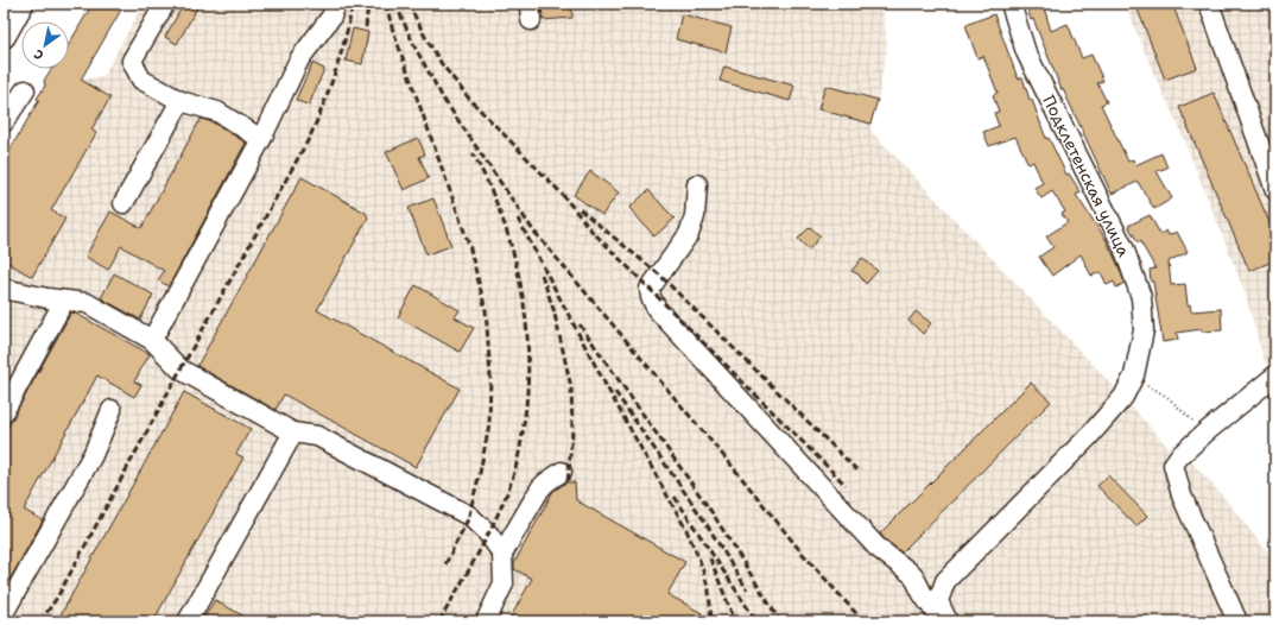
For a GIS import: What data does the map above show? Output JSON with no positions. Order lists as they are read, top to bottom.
{
  "streets": {
    "street": ["Подклетенская улица"]
  },
  "north": "bottom left"
}
